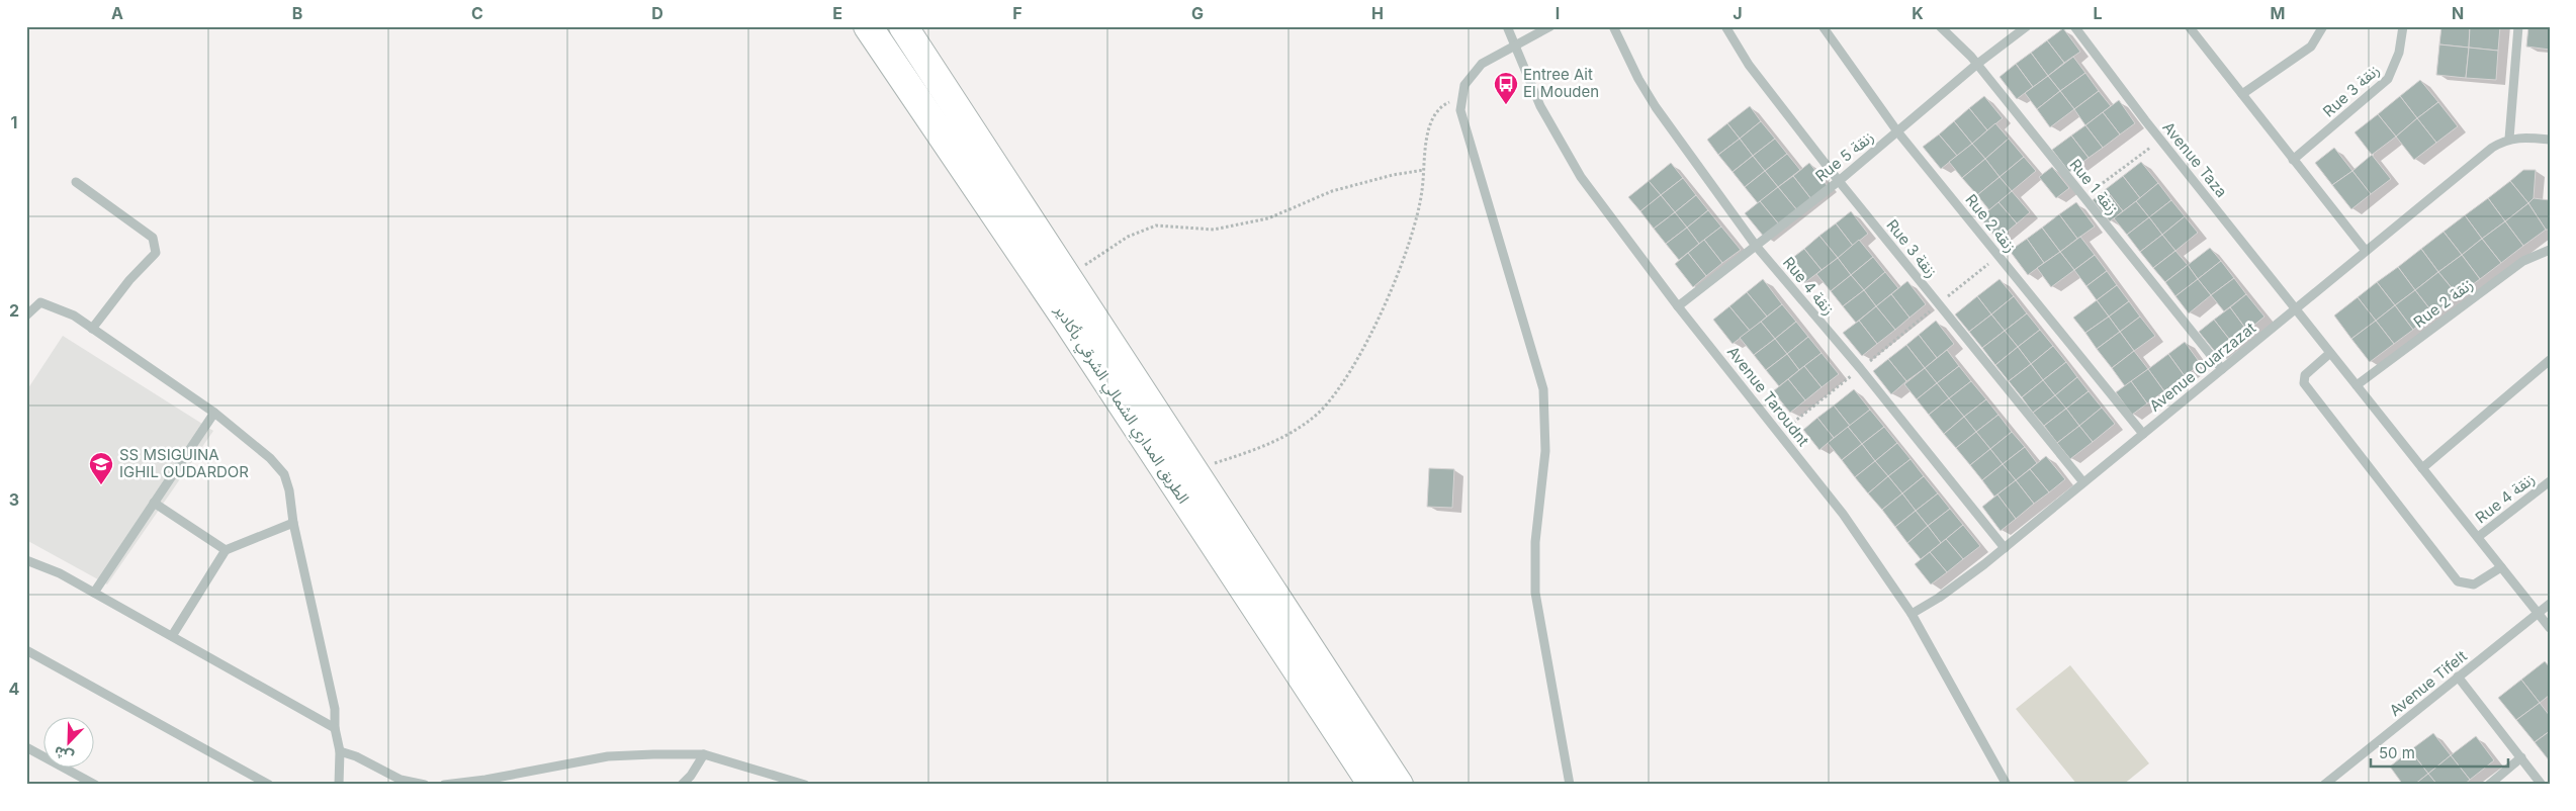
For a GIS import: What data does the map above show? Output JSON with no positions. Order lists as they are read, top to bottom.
{
  "streets": {
    "highway": ["الطريق المداري الشمالي الشرقي بأكادير"],
    "street": [
      "Rue 3 زنقة",
      "Rue 5 زنقة",
      "Avenue Taza",
      "Rue 1 زنقة",
      "Rue 2 زنقة",
      "Rue 4 زنقة",
      "Avenue Ouarzazat",
      "Avenue Taroudnt",
      "Avenue Tifelt"
    ]
  },
  "crossings": [
    ["Rue 3 زنقة", "Rue 5 زنقة"],
    ["Rue 3 زنقة", "Avenue Ouarzazat"],
    ["Rue 5 زنقة", "Rue 1 زنقة"],
    ["Rue 5 زنقة", "Rue 2 زنقة"],
    ["Rue 5 زنقة", "Rue 4 زنقة"],
    ["Rue 5 زنقة", "Avenue Taroudnt"],
    ["Avenue Taza", "Rue 2 زنقة"],
    ["Avenue Taza", "Rue 4 زنقة"],
    ["Avenue Taza", "Avenue Ouarzazat"],
    ["Avenue Taza", "Avenue Tifelt"],
    ["Rue 1 زنقة", "Avenue Ouarzazat"],
    ["Rue 2 زنقة", "Avenue Ouarzazat"],
    ["Rue 4 زنقة", "Avenue Ouarzazat"],
    ["Avenue Ouarzazat", "Avenue Taroudnt"]
  ],
  "places": {
    "bus stop": ["Entree Ait El Mouden"],
    "school or university": ["SS MSIGUINA IGHIL OUDARDOR"]
  },
  "scale_bar": "50 m",
  "north": "bottom left",
  "grid": {
    "columns": [
      "A",
      "B",
      "C",
      "D",
      "E",
      "F",
      "G",
      "H",
      "I",
      "J",
      "K",
      "L",
      "M",
      "N"
    ],
    "rows": [
      "1",
      "2",
      "3",
      "4"
    ]
  }
}
